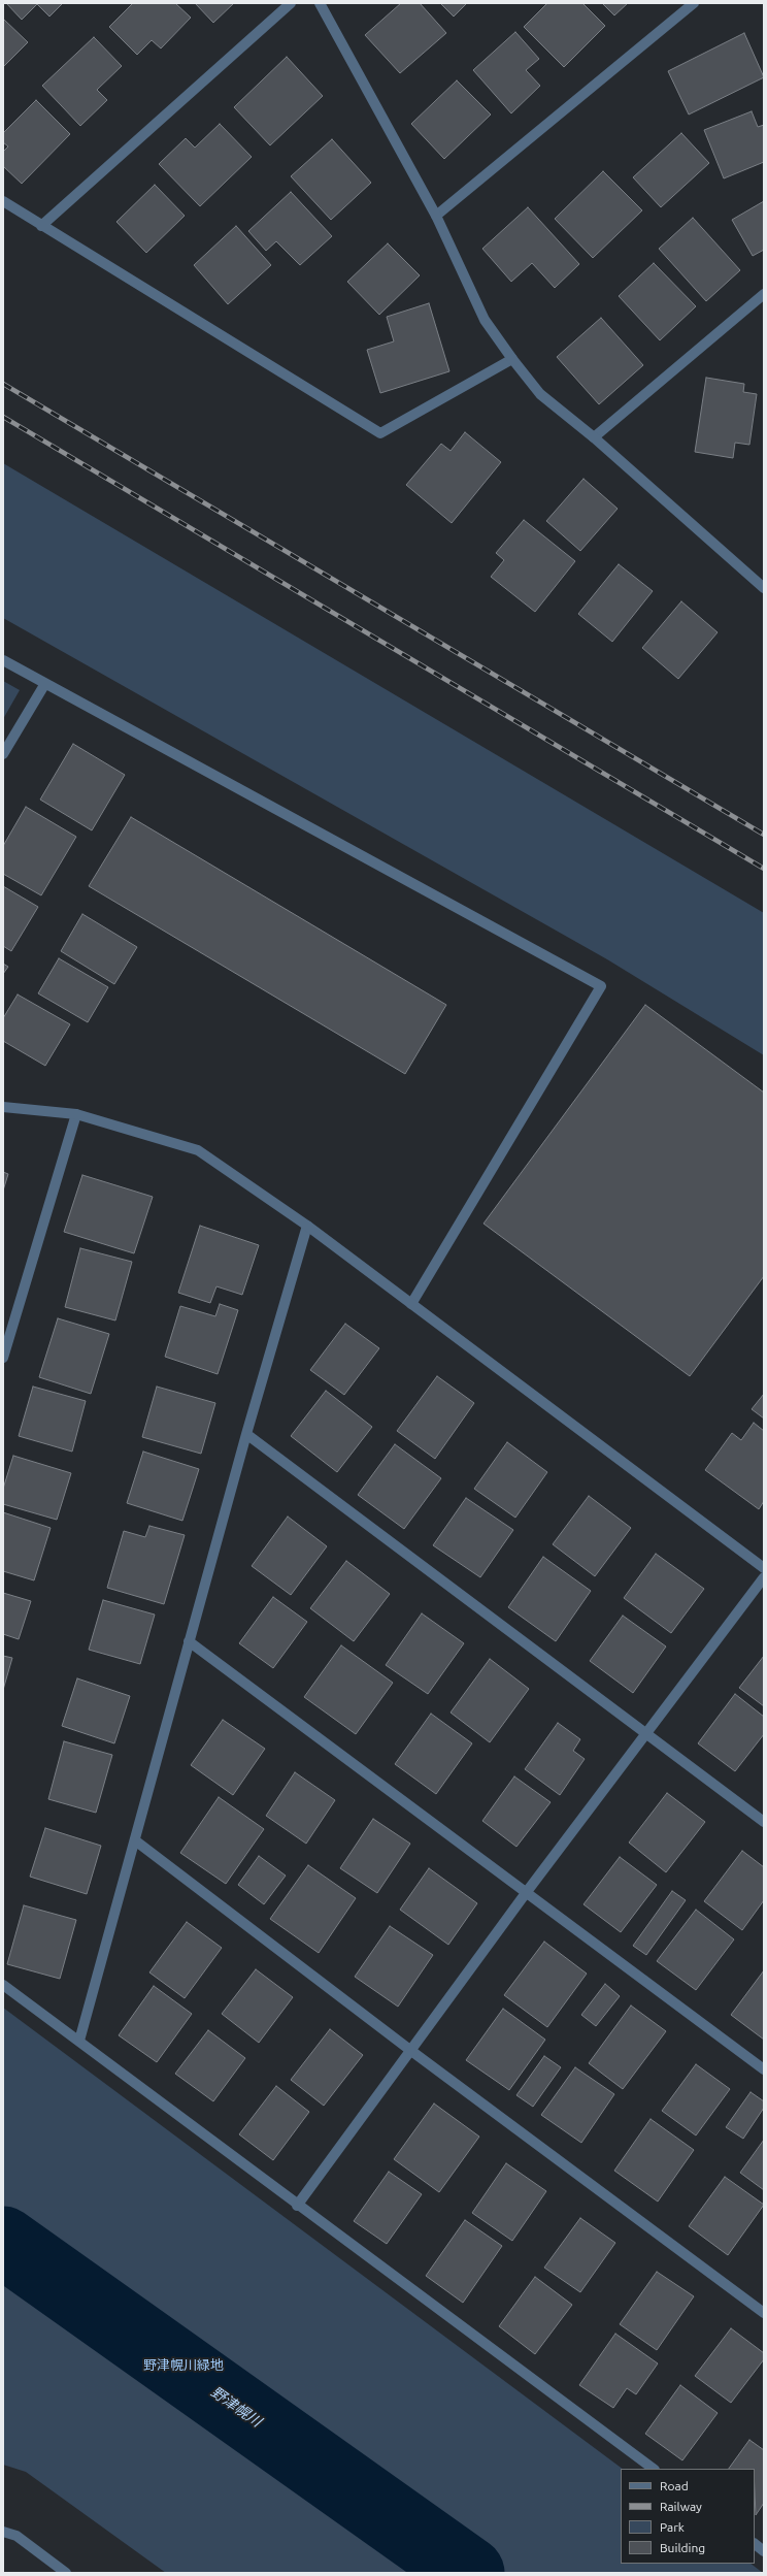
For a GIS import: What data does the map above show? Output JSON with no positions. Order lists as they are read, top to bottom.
{
  "water": ["野津幌川"],
  "parks": ["野津幌川緑地"],
  "legend": [
    "Road",
    "Railway",
    "Park",
    "Building"
  ]
}
